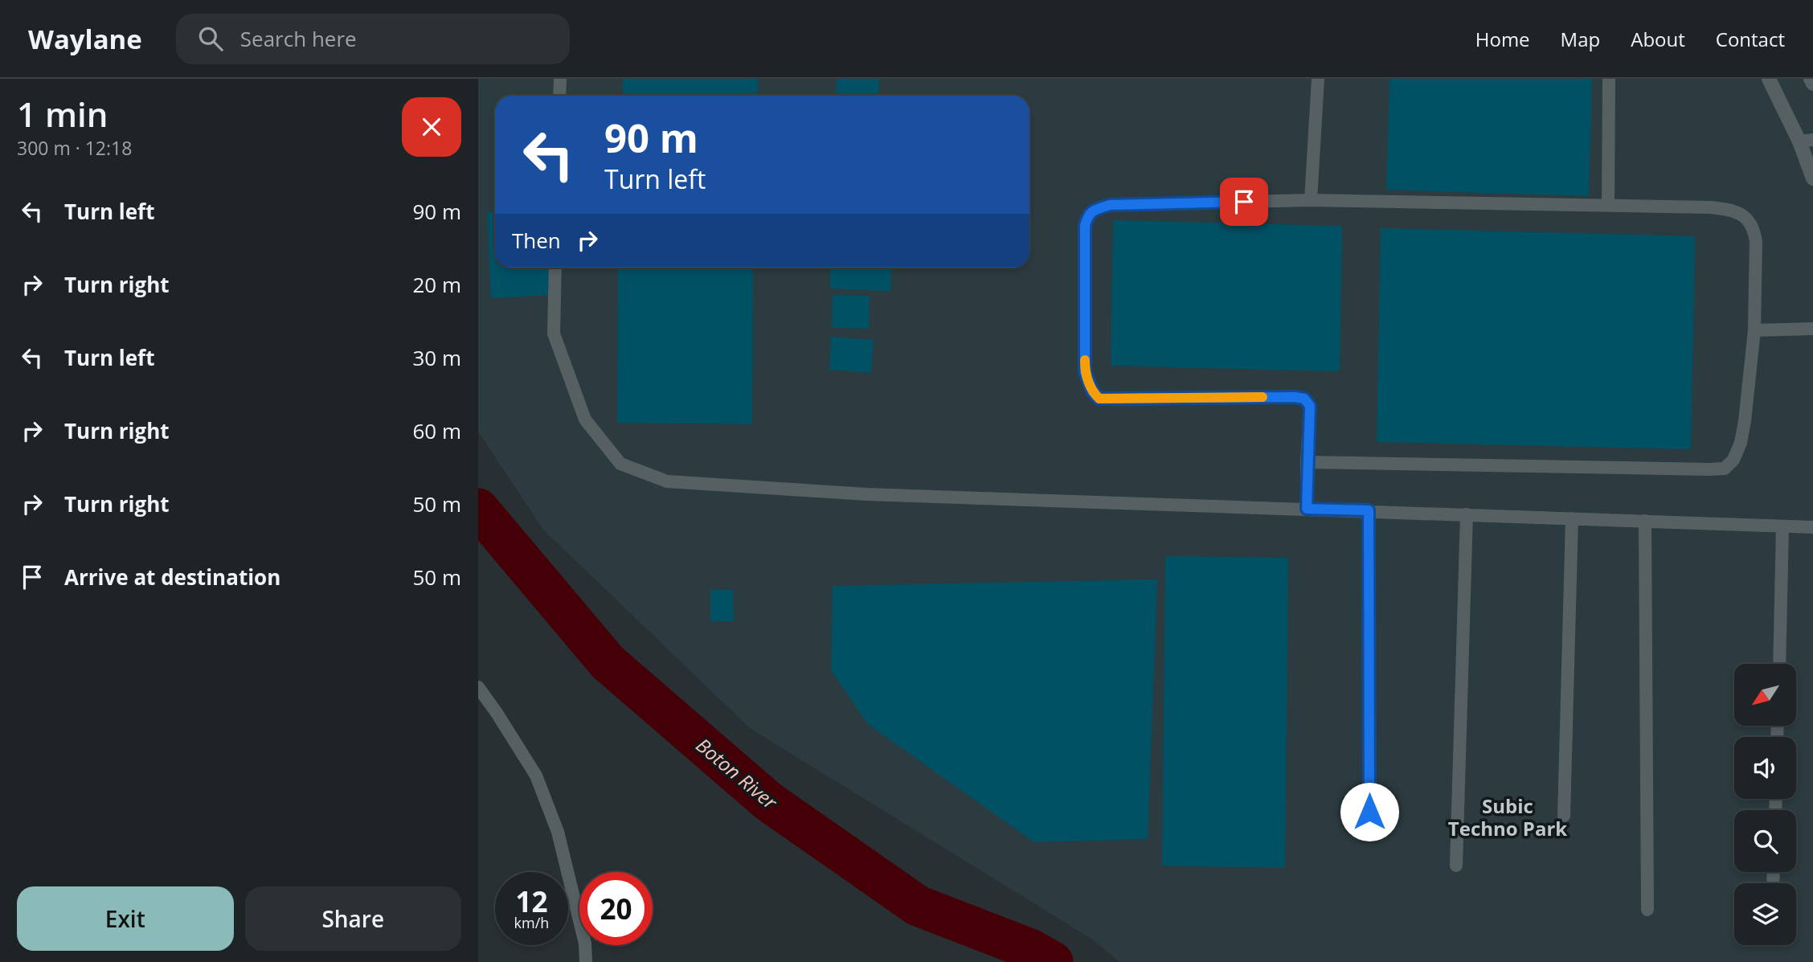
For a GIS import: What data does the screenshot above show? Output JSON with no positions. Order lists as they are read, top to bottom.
{
  "districts": ["Subic Techno Park"],
  "water": ["Boton River"],
  "north": "bottom left",
  "page": {
    "header": "Waylane",
    "search": "Search here",
    "nav": [
      "Home",
      "Map",
      "About",
      "Contact"
    ],
    "heading": ["1 min", "300 m · 12:18"],
    "turn": ["90 m", "Turn left"],
    "list": [
      {
        "name": "Turn left",
        "value": "90 m"
      },
      {
        "name": "Turn right",
        "value": "20 m"
      },
      {
        "name": "Turn left",
        "value": "30 m"
      },
      {
        "name": "Turn right",
        "value": "60 m"
      },
      {
        "name": "Turn right",
        "value": "50 m"
      },
      {
        "name": "Arrive at destination",
        "value": "50 m"
      }
    ],
    "then": "Then",
    "speed": "12 km/h",
    "limit": "20",
    "buttons": ["Exit", "Share"]
  }
}
